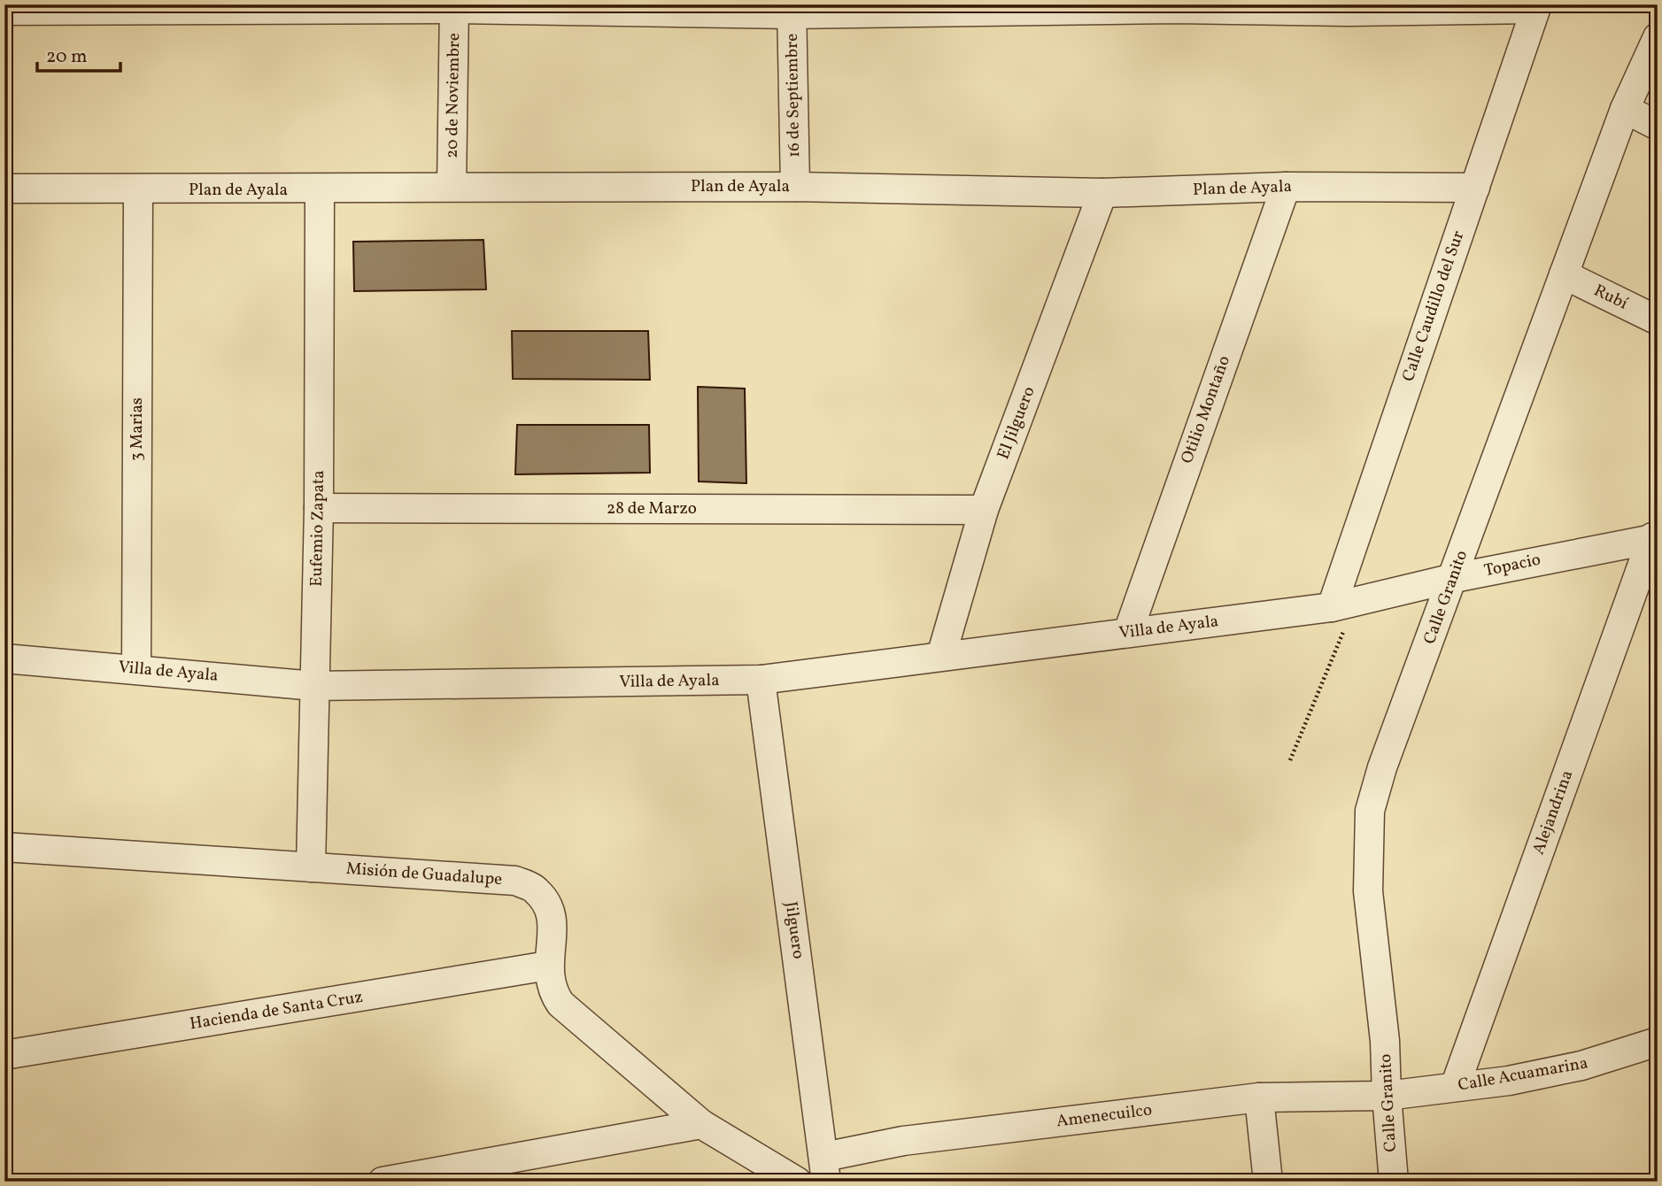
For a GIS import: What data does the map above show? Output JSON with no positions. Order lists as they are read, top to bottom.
{
  "streets": {
    "street": [
      "20 de Noviembre",
      "16 de Septiembre",
      "Plan de Ayala",
      "Rubí",
      "Calle Caudillo del Sur",
      "Otilio Montaño",
      "El Jilguero",
      "3 Marias",
      "28 de Marzo",
      "Eufemio Zapata",
      "Topacio",
      "Calle Granito",
      "Villa de Ayala",
      "Alejandrina",
      "Misión de Guadalupe",
      "Jilguero",
      "Hacienda de Santa Cruz",
      "Calle Acuamarina",
      "Amenecuilco"
    ]
  },
  "crossings": [
    ["20 de Noviembre", "Plan de Ayala"],
    ["16 de Septiembre", "Plan de Ayala"],
    ["Plan de Ayala", "Calle Caudillo del Sur"],
    ["Plan de Ayala", "Otilio Montaño"],
    ["Plan de Ayala", "El Jilguero"],
    ["Plan de Ayala", "3 Marias"],
    ["Plan de Ayala", "Eufemio Zapata"],
    ["Rubí", "Calle Granito"],
    ["Calle Caudillo del Sur", "Topacio"],
    ["Calle Caudillo del Sur", "Villa de Ayala"],
    ["Otilio Montaño", "Villa de Ayala"],
    ["El Jilguero", "28 de Marzo"],
    ["El Jilguero", "Villa de Ayala"],
    ["3 Marias", "Villa de Ayala"],
    ["28 de Marzo", "Eufemio Zapata"],
    ["Eufemio Zapata", "Villa de Ayala"],
    ["Eufemio Zapata", "Misión de Guadalupe"],
    ["Topacio", "Calle Granito"],
    ["Topacio", "Villa de Ayala"],
    ["Topacio", "Alejandrina"],
    ["Calle Granito", "Calle Acuamarina"],
    ["Calle Granito", "Amenecuilco"],
    ["Villa de Ayala", "Jilguero"],
    ["Alejandrina", "Calle Acuamarina"],
    ["Misión de Guadalupe", "Hacienda de Santa Cruz"],
    ["Jilguero", "Amenecuilco"],
    ["Calle Acuamarina", "Amenecuilco"]
  ],
  "scale_bar": "20 m"
}
